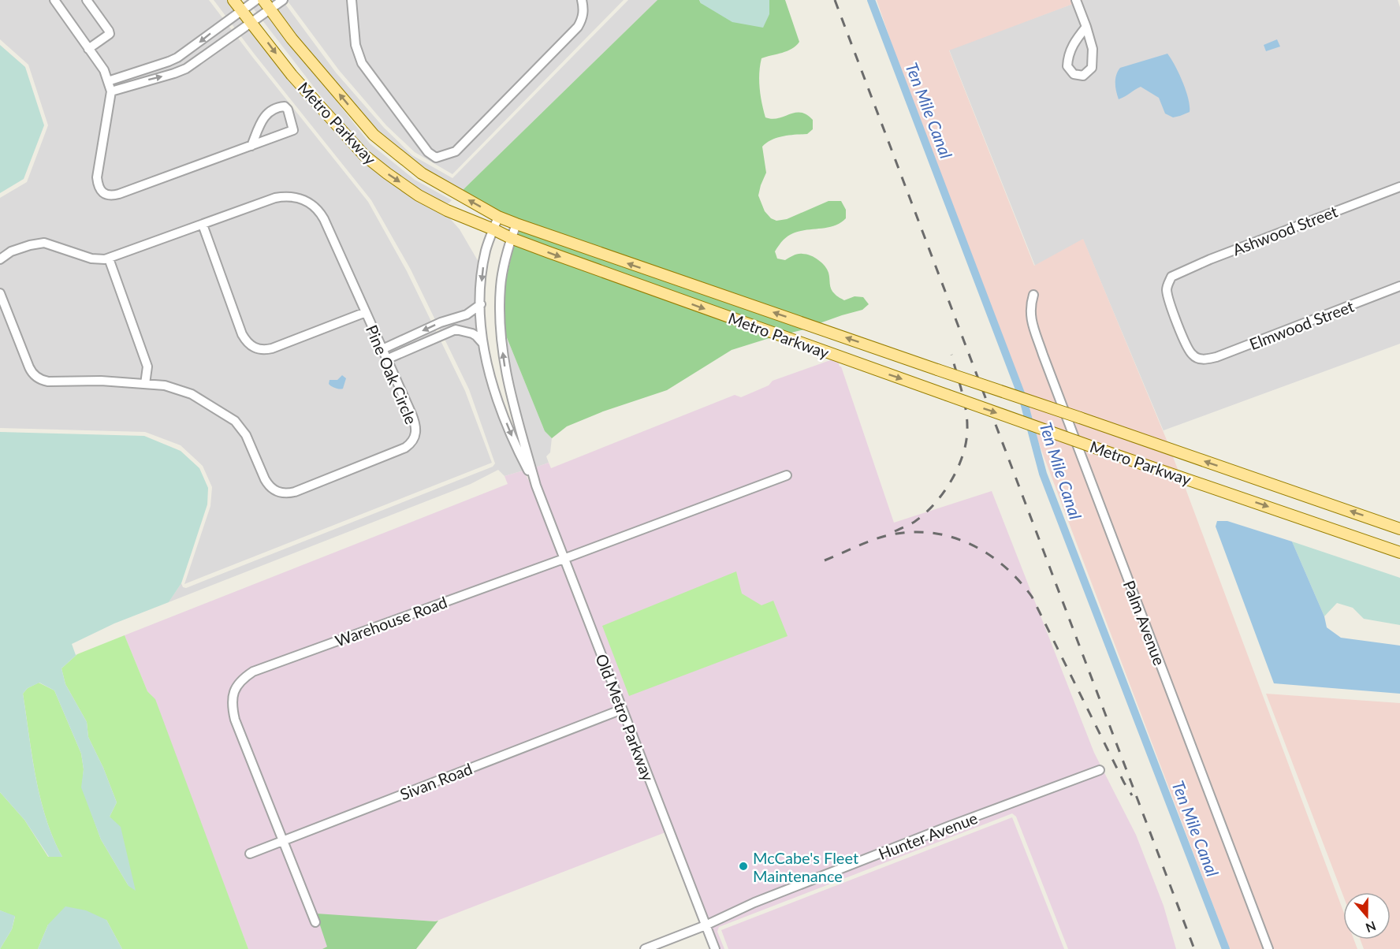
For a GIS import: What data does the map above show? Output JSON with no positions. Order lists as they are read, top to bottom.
{
  "streets": {
    "main road": ["Metro Parkway"],
    "street": [
      "Ashwood Street",
      "Elmwood Street",
      "Pine Oak Circle",
      "Warehouse Road",
      "Palm Avenue",
      "Old Metro Parkway",
      "Sivan Road",
      "Hunter Avenue"
    ]
  },
  "crossings": [
    ["Metro Parkway", "Old Metro Parkway"],
    ["Ashwood Street", "Elmwood Street"],
    ["Warehouse Road", "Old Metro Parkway"],
    ["Warehouse Road", "Sivan Road"],
    ["Old Metro Parkway", "Sivan Road"],
    ["Old Metro Parkway", "Hunter Avenue"]
  ],
  "water": ["Ten Mile Canal"],
  "places": ["McCabe's Fleet Maintenance"],
  "north": "bottom"
}
